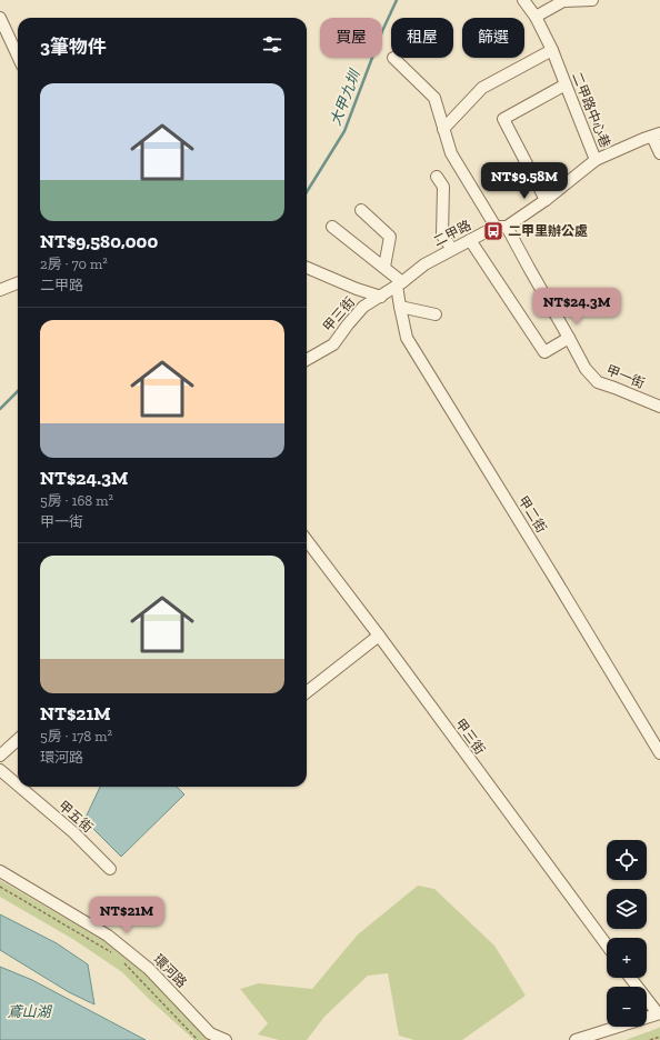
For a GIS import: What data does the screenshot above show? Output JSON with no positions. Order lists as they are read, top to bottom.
{
  "streets": {
    "street": [
      "二甲路中心巷",
      "二甲路",
      "甲三街",
      "甲一街",
      "甲二街",
      "甲五街",
      "環河路"
    ]
  },
  "crossings": [
    ["二甲路中心巷", "二甲路"],
    ["二甲路", "甲三街"],
    ["二甲路", "甲一街"],
    ["二甲路", "甲二街"],
    ["甲三街", "甲二街"]
  ],
  "water": ["大甲九圳", "鳶山湖"],
  "places": {
    "bus stop": ["二甲里辦公處"]
  },
  "page": {
    "chip": ["買屋", "租屋", "篩選"],
    "heading": "3筆物件",
    "list": [
      {
        "name": "NT$9,580,000",
        "note": "2房 · 70 m² · 二甲路"
      },
      {
        "name": "NT$24.3M",
        "note": "5房 · 168 m² · 甲一街"
      },
      {
        "name": "NT$21M",
        "note": "5房 · 178 m² · 環河路"
      }
    ],
    "price": ["NT$9.58M", "NT$24.3M", "NT$21M"],
    "map_buttons": ["+", "−"]
  }
}
